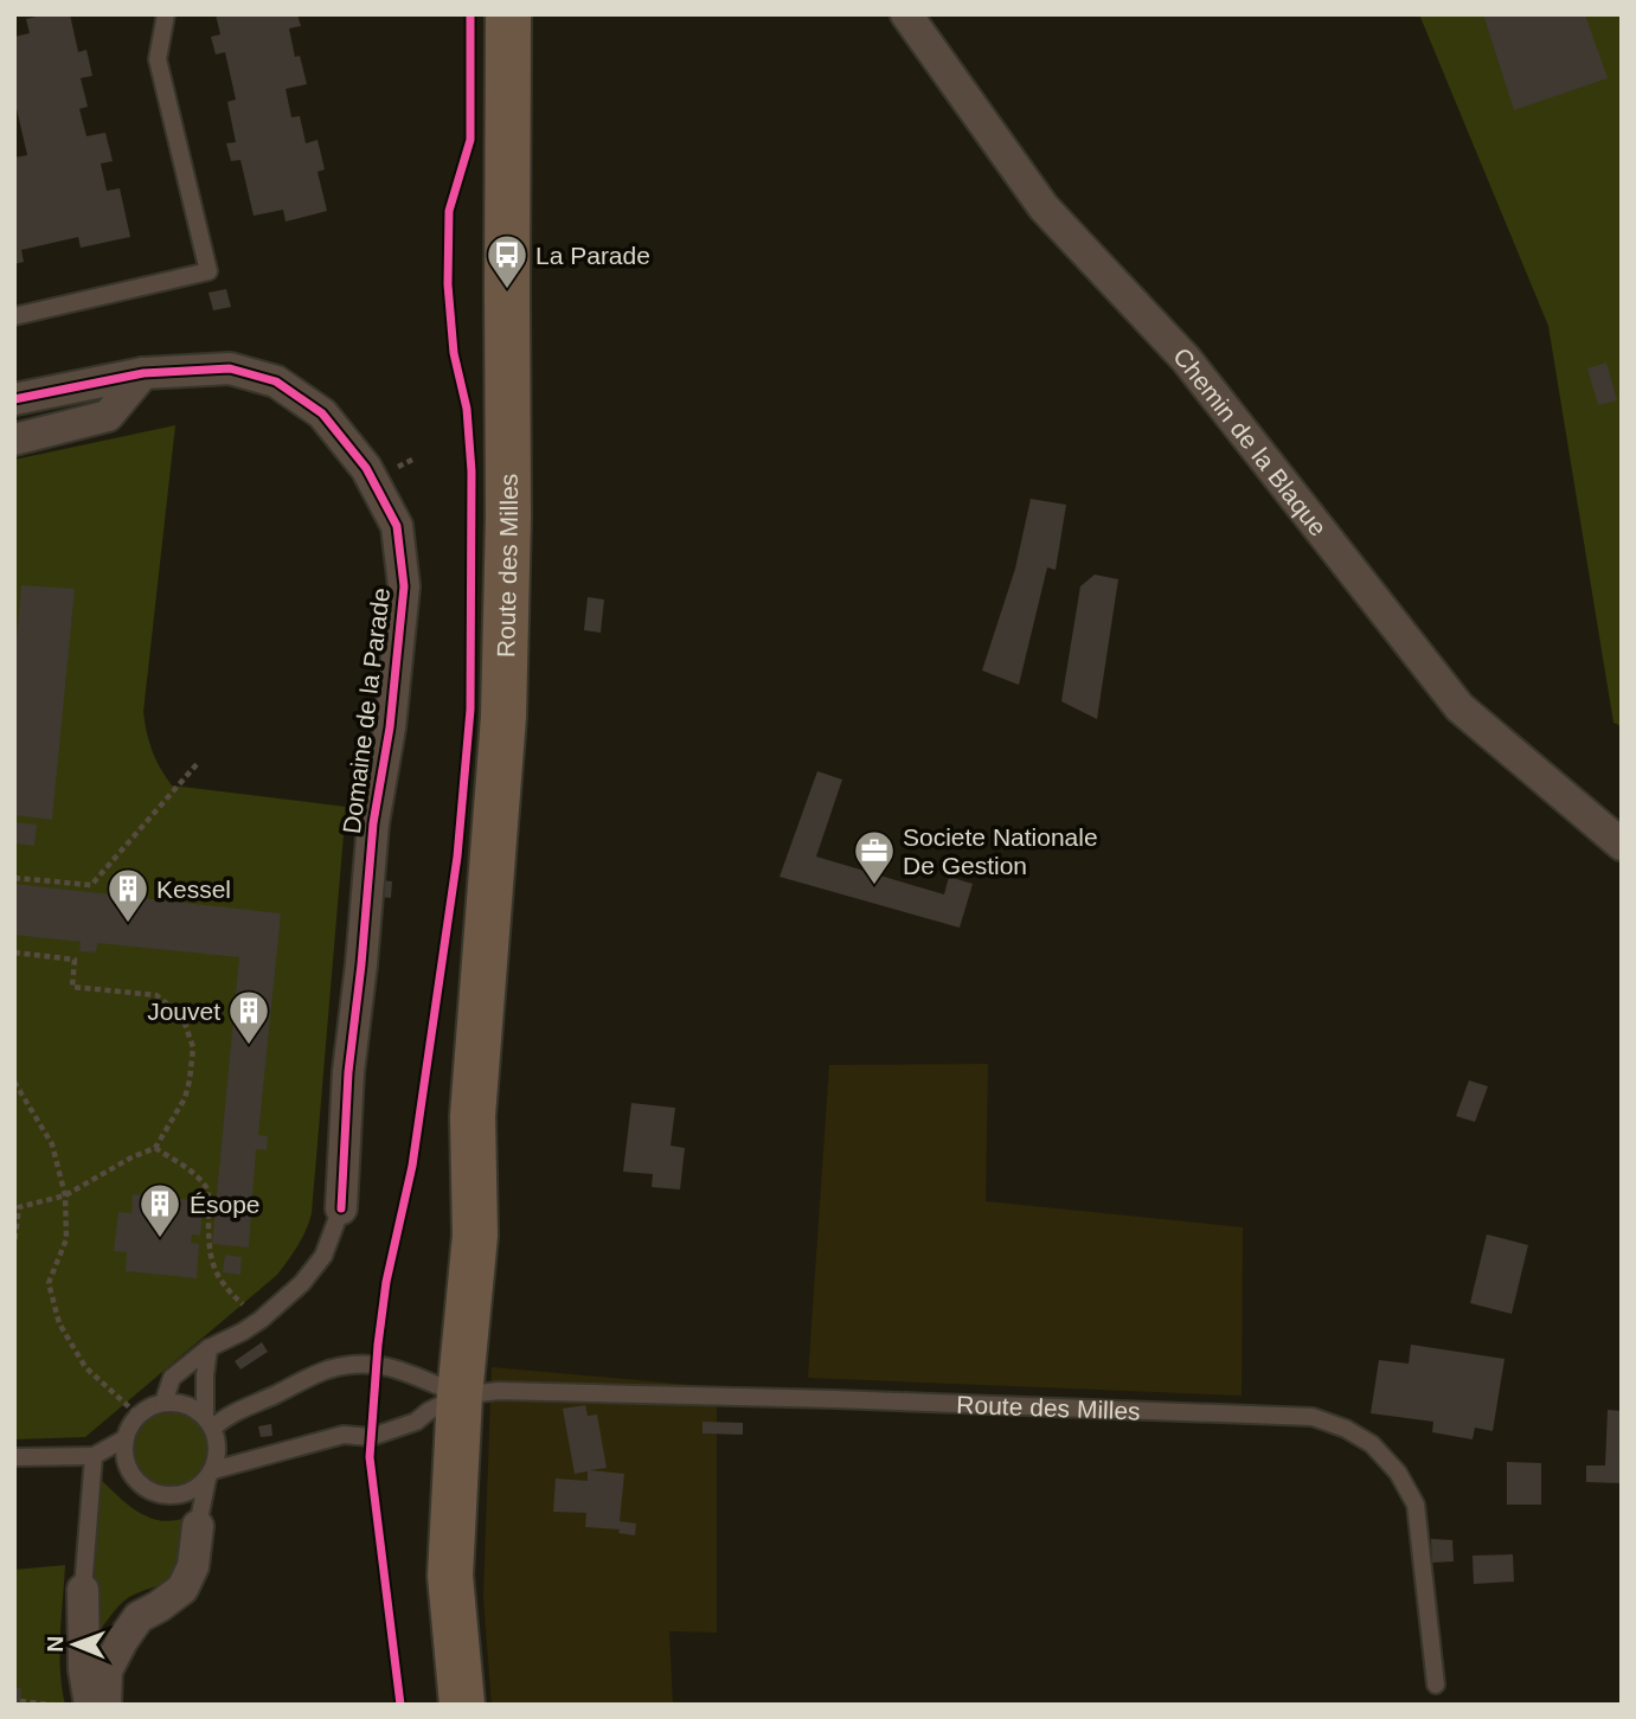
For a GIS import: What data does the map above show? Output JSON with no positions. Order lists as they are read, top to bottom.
{
  "streets": {
    "main road": ["Route des Milles"],
    "street": ["Chemin de la Blaque", "Domaine de la Parade"]
  },
  "places": {
    "bus stop": ["La Parade"],
    "office": ["Societe Nationale De Gestion"],
    "building": ["Kessel", "Jouvet", "Ésope"]
  },
  "north": "left"
}
